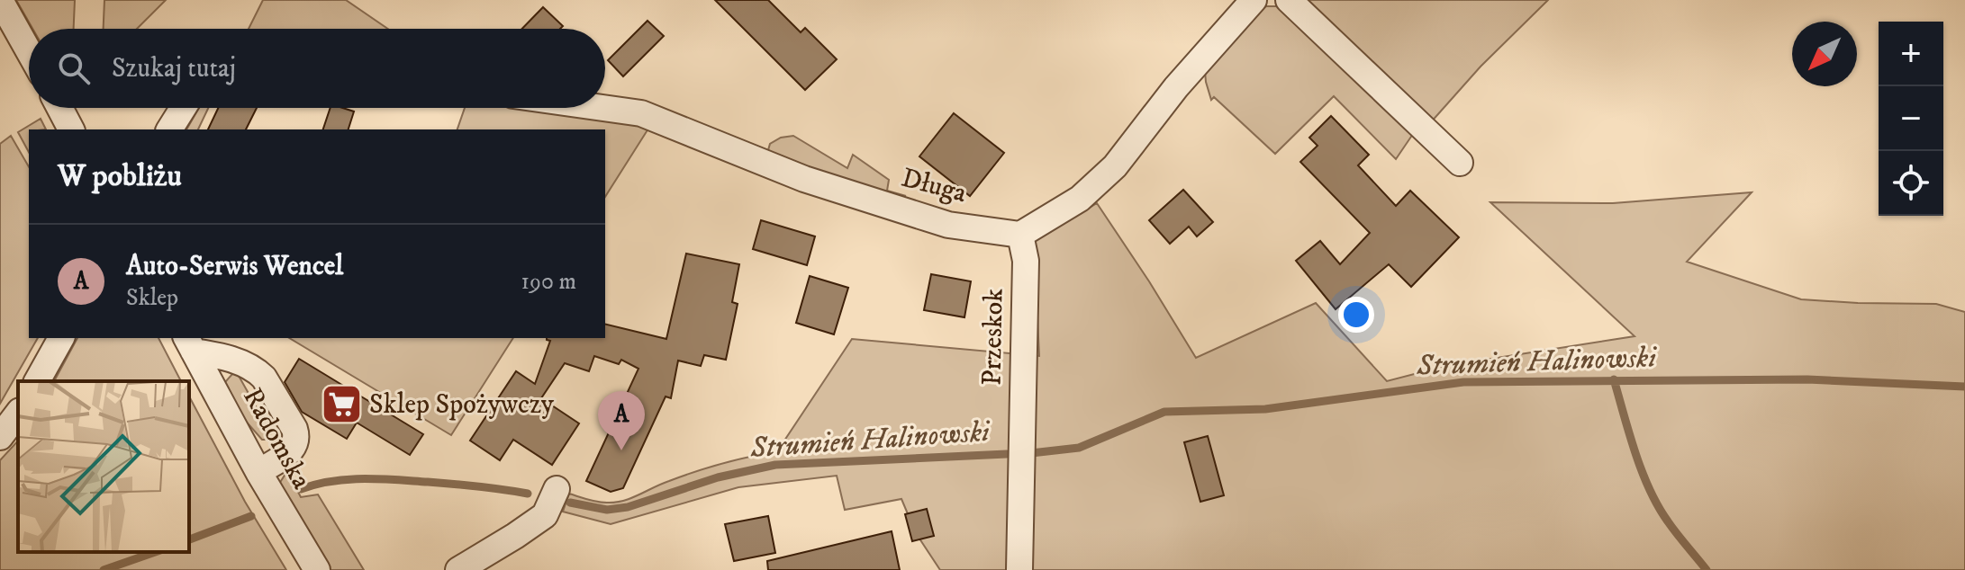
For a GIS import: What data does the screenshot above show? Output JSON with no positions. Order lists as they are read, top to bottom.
{
  "streets": {
    "street": ["Długa", "Przeskok", "Radomska"]
  },
  "crossings": [
    ["Długa", "Przeskok"]
  ],
  "water": ["Strumień Halinowski"],
  "places": {
    "supermarket": ["Sklep Spożywczy"]
  },
  "north": "bottom left",
  "page": {
    "map_buttons": ["+", "−"],
    "search": "Szukaj tutaj",
    "heading": "W pobliżu",
    "list": [
      {
        "mark": "A",
        "name": "Auto-Serwis Wencel",
        "note": "Sklep",
        "value": "190 m"
      }
    ],
    "pins": "A"
  }
}
